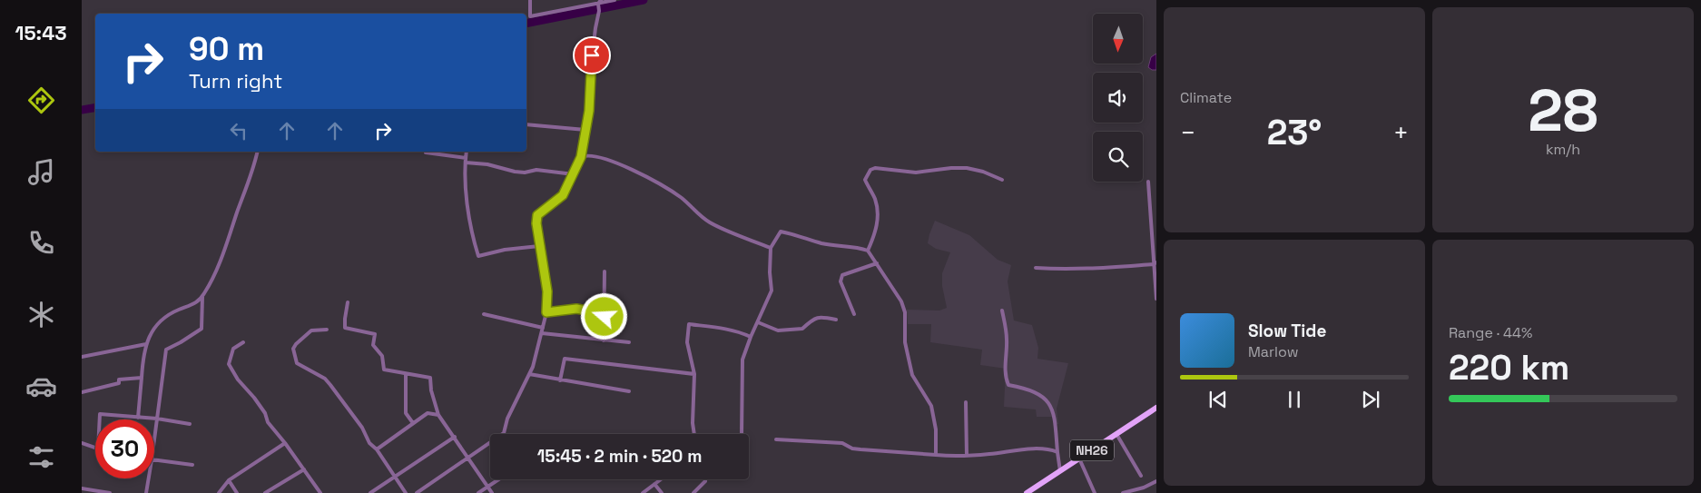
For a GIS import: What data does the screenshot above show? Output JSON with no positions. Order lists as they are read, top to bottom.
{
  "streets": {
    "highway": ["NH26"]
  },
  "north": "bottom",
  "page": {
    "tabs": "15:43",
    "tile": [
      "Climate",
      ["28", "km/h"],
      ["Range · 44%", "220 km"]
    ],
    "turn": ["90 m", "Turn right"],
    "heat": ["−", "23°", "+"],
    "song": ["Slow Tide", "Marlow"],
    "limit": "30",
    "trip": "15:45 · 2 min · 520 m"
  }
}
